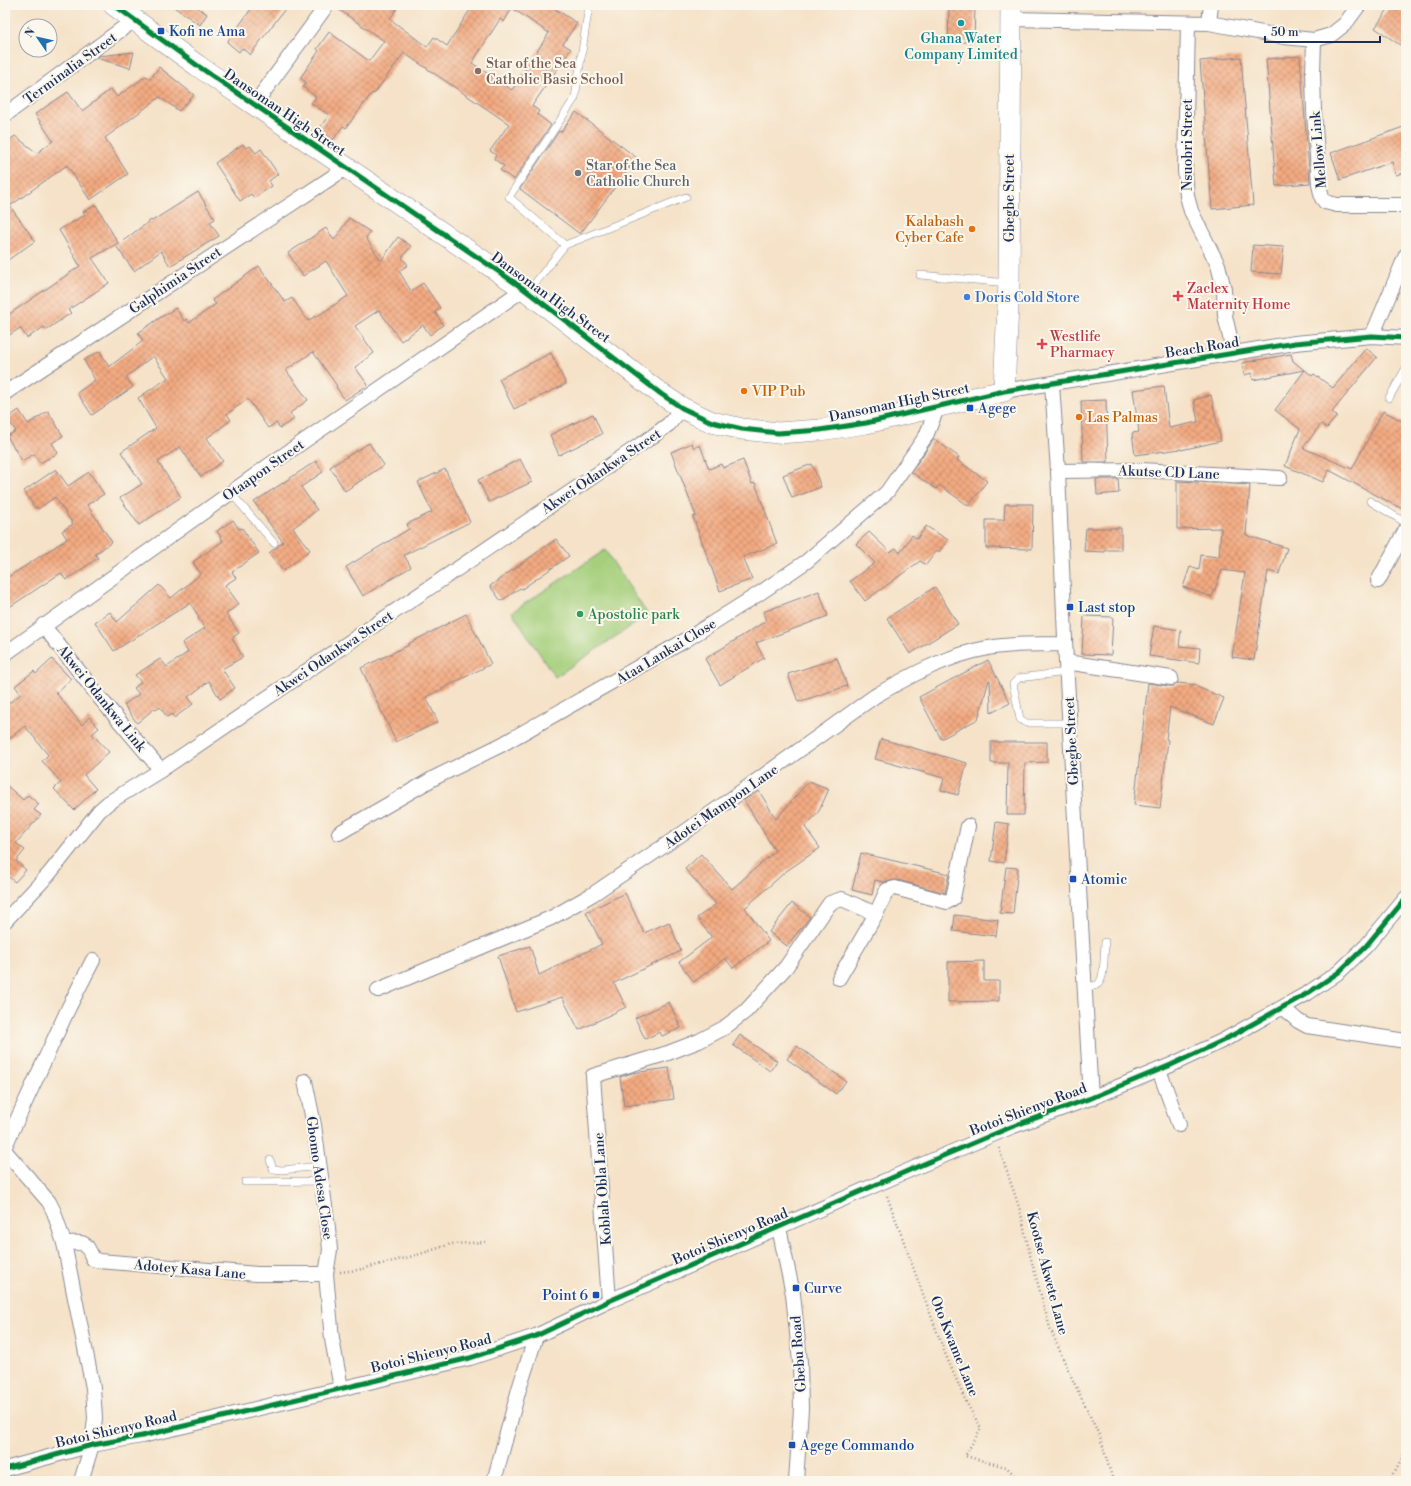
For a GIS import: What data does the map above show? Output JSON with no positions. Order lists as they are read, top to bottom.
{
  "streets": {
    "street": [
      "Terminalia Street",
      "Dansoman High Street",
      "Nsuobri Street",
      "Mellow Link",
      "Gbegbe Street",
      "Galphimia Street",
      "Beach Road",
      "Otaapon Street",
      "Akwei Odankwa Street",
      "Akutse CD Lane",
      "Ataa Lankai Close",
      "Akwei Odankwa Link",
      "Adotei Mampon Lane",
      "Botoi Shienyo Road",
      "Gbomo Adesa Close",
      "Koblah Obla Lane",
      "Adotey Kasa Lane",
      "Gbebu Road"
    ],
    "path": ["Kootse Akwete Lane", "Oto Kwame Lane"]
  },
  "crossings": [
    ["Terminalia Street", "Dansoman High Street"],
    ["Dansoman High Street", "Gbegbe Street"],
    ["Dansoman High Street", "Galphimia Street"],
    ["Dansoman High Street", "Beach Road"],
    ["Dansoman High Street", "Otaapon Street"],
    ["Dansoman High Street", "Akwei Odankwa Street"],
    ["Dansoman High Street", "Ataa Lankai Close"],
    ["Nsuobri Street", "Beach Road"],
    ["Gbegbe Street", "Beach Road"],
    ["Gbegbe Street", "Akutse CD Lane"],
    ["Gbegbe Street", "Adotei Mampon Lane"],
    ["Gbegbe Street", "Botoi Shienyo Road"],
    ["Otaapon Street", "Akwei Odankwa Link"],
    ["Akwei Odankwa Street", "Akwei Odankwa Link"],
    ["Botoi Shienyo Road", "Gbomo Adesa Close"],
    ["Botoi Shienyo Road", "Koblah Obla Lane"],
    ["Botoi Shienyo Road", "Kootse Akwete Lane"],
    ["Botoi Shienyo Road", "Oto Kwame Lane"],
    ["Botoi Shienyo Road", "Gbebu Road"],
    ["Gbomo Adesa Close", "Adotey Kasa Lane"]
  ],
  "places": {
    "other": [
      "Ghana Water Company Limited",
      "Star of the Sea Catholic Basic School",
      "Star of the Sea Catholic Church",
      "Kalabash Cyber Cafe",
      "Doris Cold Store",
      "VIP Pub",
      "Las Palmas",
      "Apostolic park"
    ],
    "transit": [
      "Kofi ne Ama",
      "Agege",
      "Last stop",
      "Atomic",
      "Curve",
      "Point 6",
      "Agege Commando"
    ],
    "health": ["Zaclex Maternity Home", "Westlife Pharmacy"]
  },
  "scale_bar": "50 m",
  "north": "top left"
}
